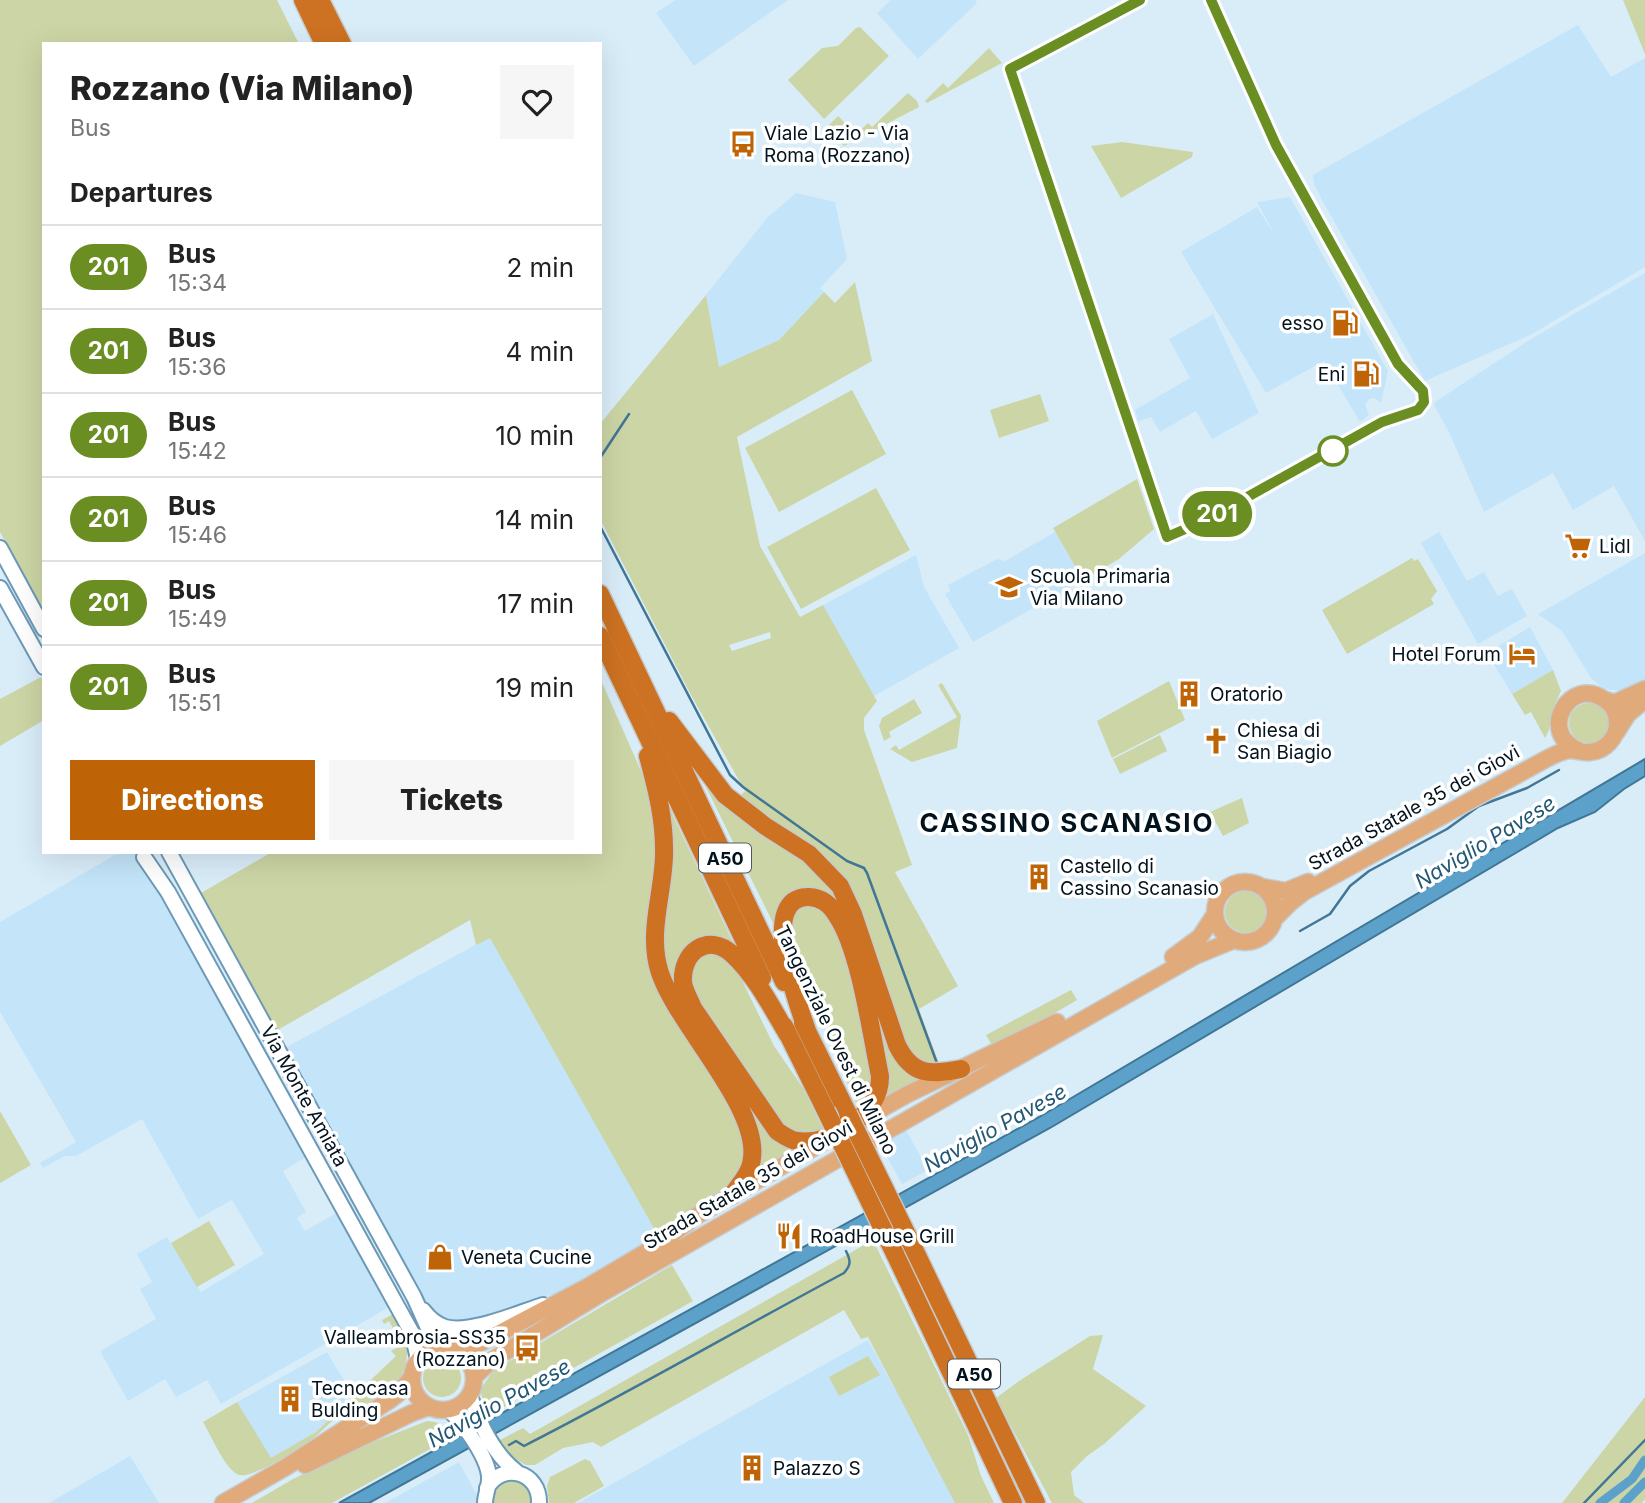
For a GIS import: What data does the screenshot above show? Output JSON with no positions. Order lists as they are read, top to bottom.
{
  "streets": {
    "highway": ["A50", "Tangenziale Ovest di Milano"],
    "main road": ["Strada Statale 35 dei Giovi", "Via Monte Amiata"]
  },
  "crossings": [
    ["Strada Statale 35 dei Giovi", "Via Monte Amiata"]
  ],
  "districts": ["CASSINO SCANASIO"],
  "water": ["Naviglio Pavese"],
  "places": {
    "bus stop": ["Viale Lazio - Via Roma (Rozzano)", "Valleambrosia-SS35 (Rozzano)"],
    "fuel station": ["esso", "Eni"],
    "supermarket": ["Lidl"],
    "school or university": ["Scuola Primaria Via Milano"],
    "hotel": ["Hotel Forum"],
    "building": [
      "Oratorio",
      "Castello di Cassino Scanasio",
      "Tecnocasa Bulding",
      "Palazzo S"
    ],
    "church": ["Chiesa di San Biagio"],
    "restaurant": ["RoadHouse Grill"],
    "shop": ["Veneta Cucine"]
  },
  "lines": ["bus line 201"],
  "page": {
    "on_map": "201",
    "heading": [
      ["Rozzano (Via Milano)", "Bus"],
      "Departures"
    ],
    "list": [
      {
        "mark": "201",
        "name": "Bus",
        "note": "15:34",
        "value": "2 min"
      },
      {
        "mark": "201",
        "name": "Bus",
        "note": "15:36",
        "value": "4 min"
      },
      {
        "mark": "201",
        "name": "Bus",
        "note": "15:42",
        "value": "10 min"
      },
      {
        "mark": "201",
        "name": "Bus",
        "note": "15:46",
        "value": "14 min"
      },
      {
        "mark": "201",
        "name": "Bus",
        "note": "15:49",
        "value": "17 min"
      },
      {
        "mark": "201",
        "name": "Bus",
        "note": "15:51",
        "value": "19 min"
      }
    ],
    "buttons": ["Directions", "Tickets"]
  }
}
